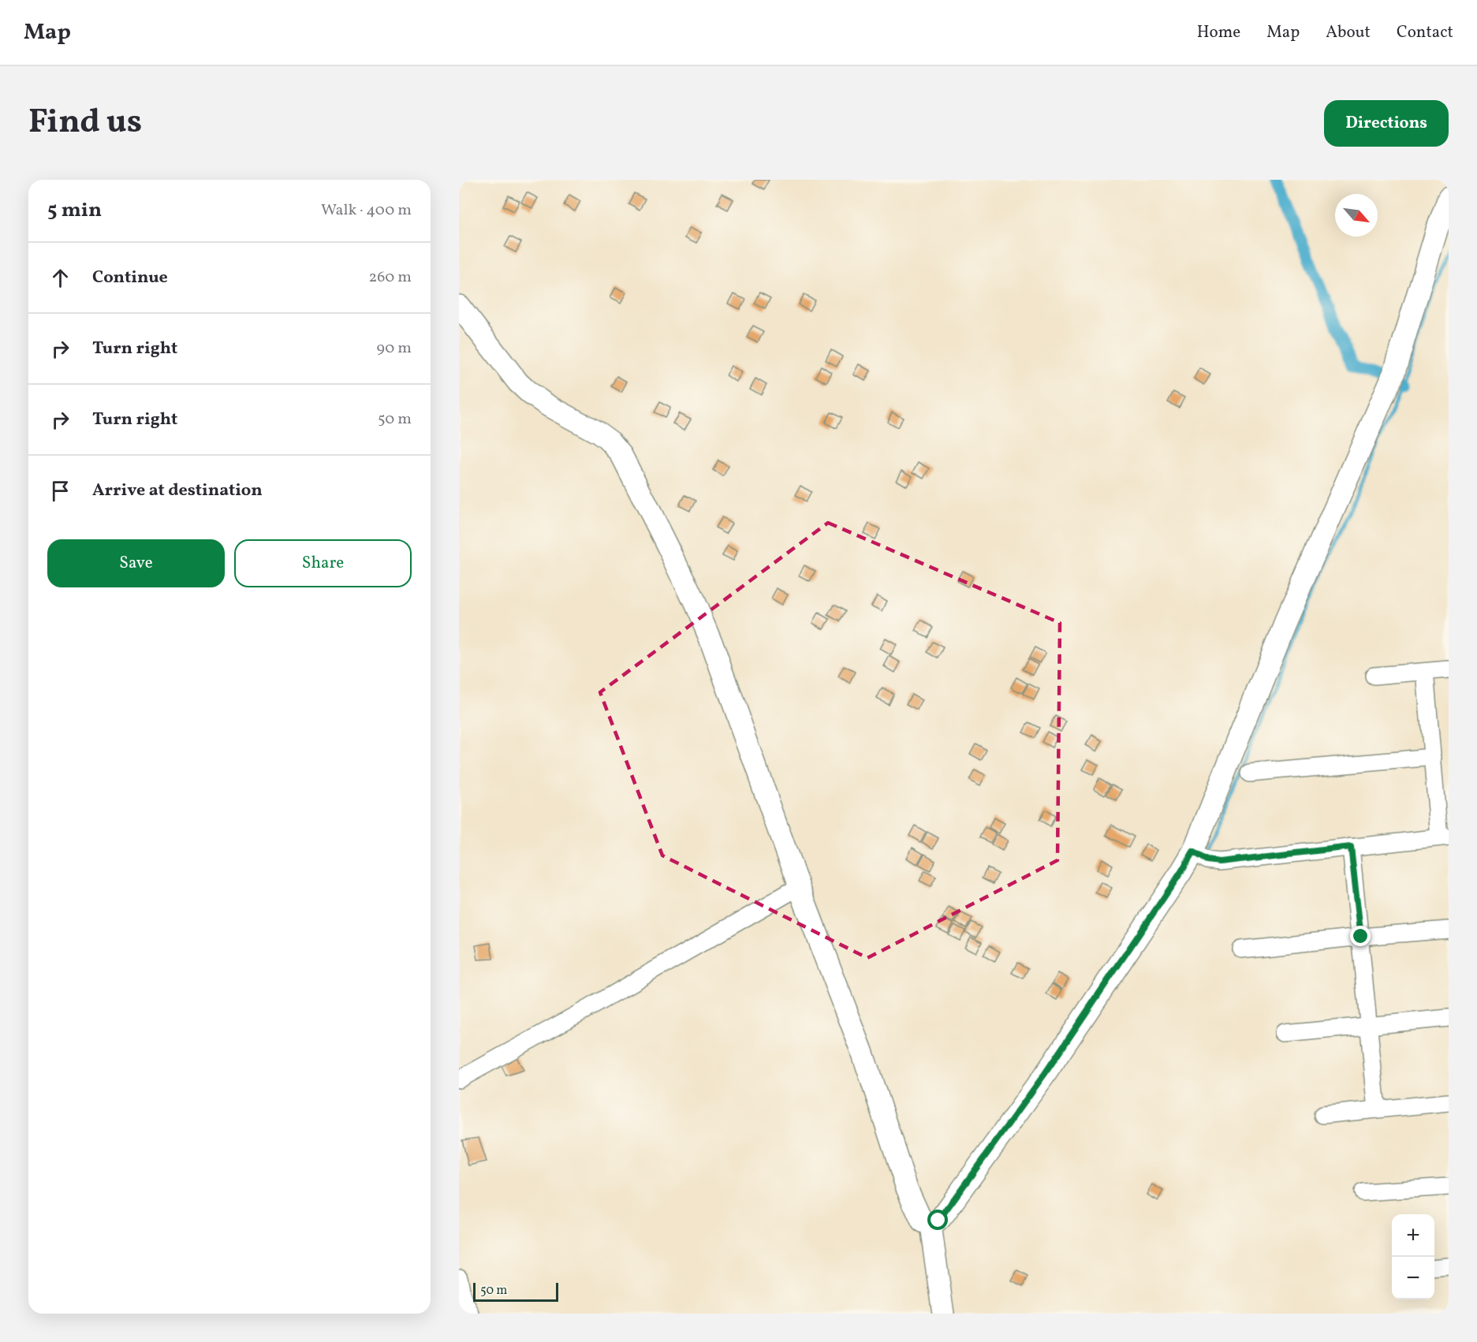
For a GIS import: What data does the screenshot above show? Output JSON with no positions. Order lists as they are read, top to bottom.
{
  "scale_bar": "50 m",
  "north": "bottom right",
  "page": {
    "header": "Map",
    "nav": [
      "Home",
      "Map",
      "About",
      "Contact"
    ],
    "title": "Find us",
    "buttons": [
      "Directions",
      ["Save", "Share"]
    ],
    "heading": ["5 min", "Walk · 400 m"],
    "list": [
      ["Continue", "260 m"],
      ["Turn right", "90 m"],
      ["Turn right", "50 m"],
      "Arrive at destination"
    ],
    "map_buttons": ["+", "−"],
    "scale": "50 m"
  }
}
